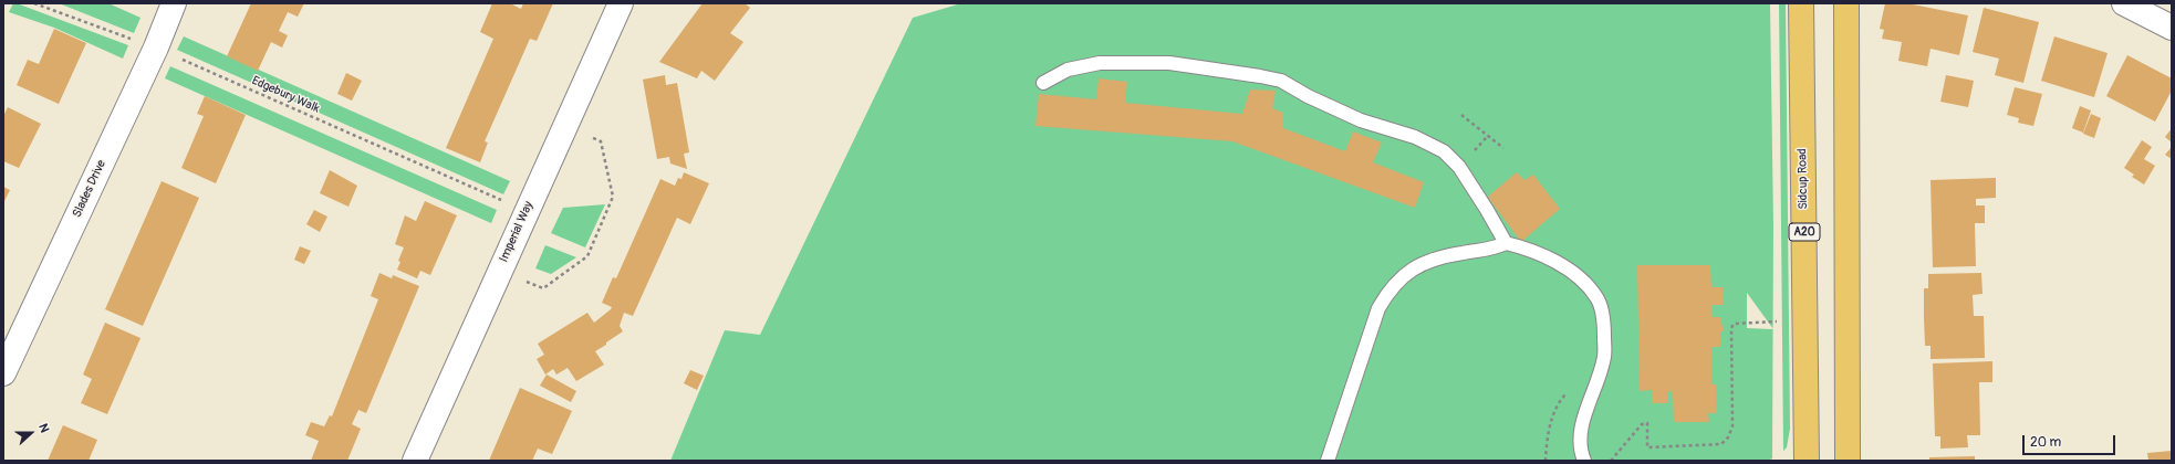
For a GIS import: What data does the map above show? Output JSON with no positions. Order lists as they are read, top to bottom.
{
  "streets": {
    "highway": ["Sidcup Road", "A20"],
    "street": ["Slades Drive", "Imperial Way"],
    "path": ["Edgebury Walk"]
  },
  "crossings": [
    ["Edgebury Walk", "Slades Drive"],
    ["Edgebury Walk", "Imperial Way"]
  ],
  "scale_bar": "20 m",
  "north": "right"
}
